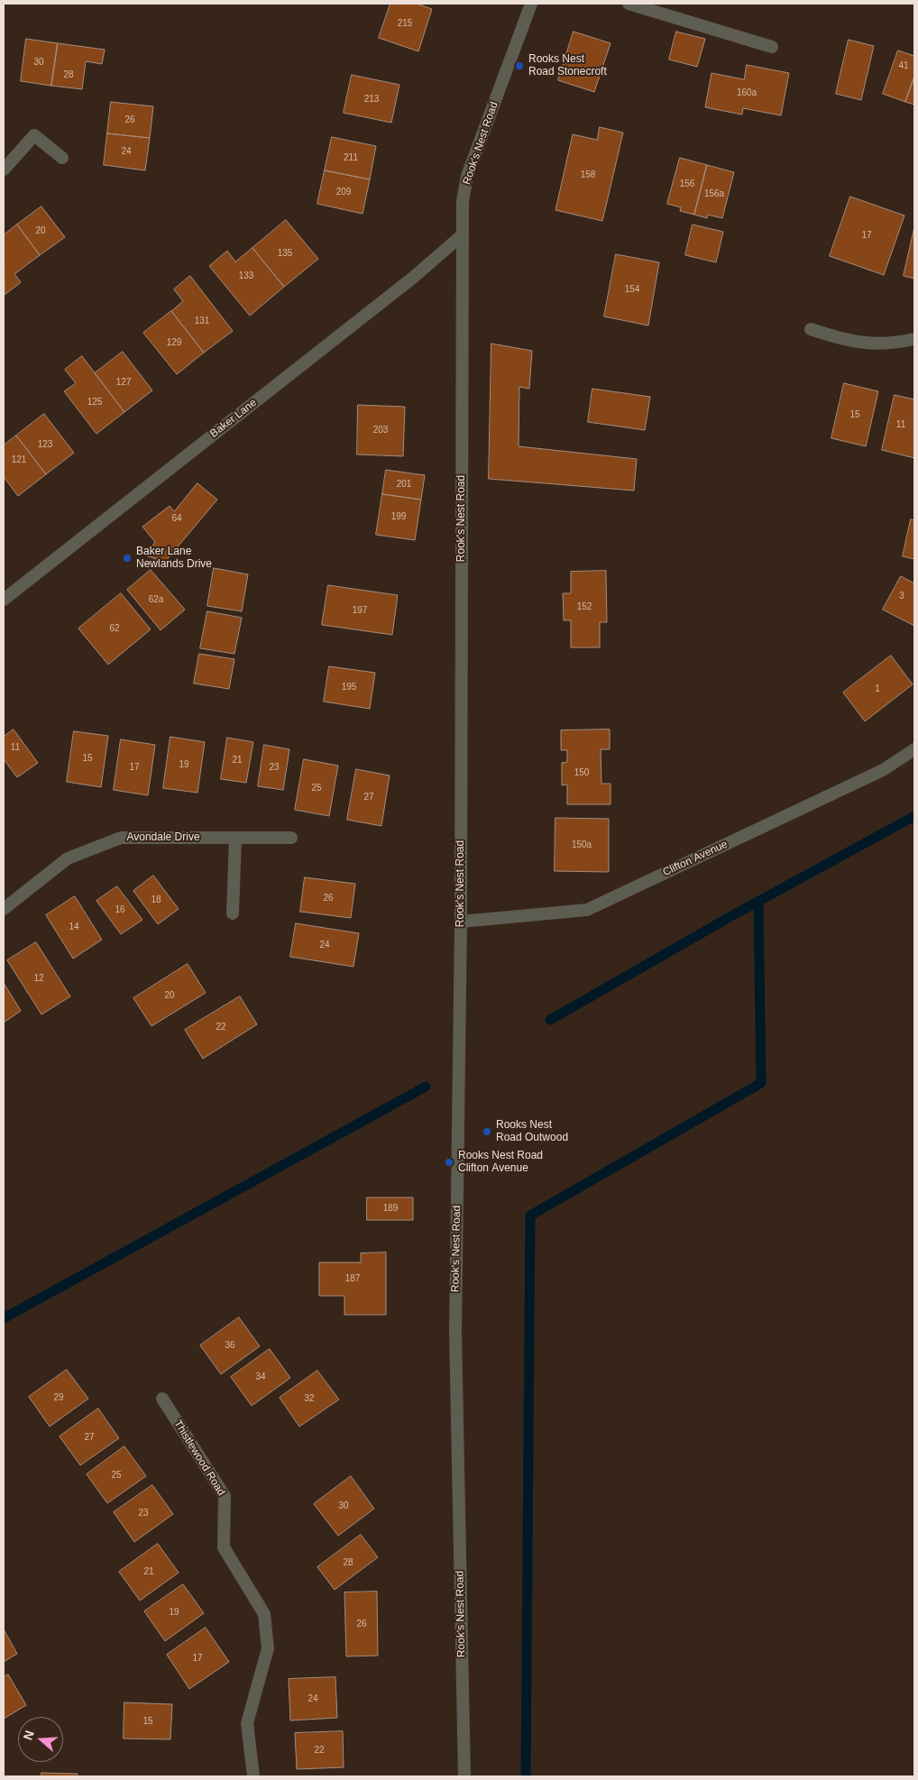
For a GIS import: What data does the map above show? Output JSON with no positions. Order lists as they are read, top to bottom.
{
  "streets": {
    "street": [
      "Rook's Nest Road",
      "Baker Lane",
      "Avondale Drive",
      "Clifton Avenue",
      "Thistlewood Road"
    ]
  },
  "crossings": [
    ["Rook's Nest Road", "Baker Lane"],
    ["Rook's Nest Road", "Clifton Avenue"]
  ],
  "places": [
    "Rooks Nest Road Stonecroft",
    "Baker Lane Newlands Drive",
    "Rooks Nest Road Outwood",
    "Rooks Nest Road Clifton Avenue"
  ],
  "house_numbers": [
    "215",
    "30",
    "41",
    "28",
    "160a",
    "213",
    "26",
    "24",
    "211",
    "158",
    "156",
    "209",
    "156a",
    "20",
    "17",
    "135",
    "133",
    "154",
    "131",
    "129",
    "127",
    "125",
    "15",
    "11",
    "203",
    "123",
    "121",
    "201",
    "199",
    "64",
    "3",
    "62a",
    "152",
    "197",
    "62",
    "195",
    "1",
    "11",
    "15",
    "21",
    "19",
    "17",
    "23",
    "150",
    "25",
    "27",
    "150a",
    "26",
    "18",
    "16",
    "14",
    "24",
    "12",
    "20",
    "22",
    "189",
    "187",
    "36",
    "34",
    "29",
    "32",
    "27",
    "25",
    "30",
    "23",
    "28",
    "21",
    "19",
    "26",
    "17",
    "24",
    "15",
    "22"
  ],
  "north": "left"
}
